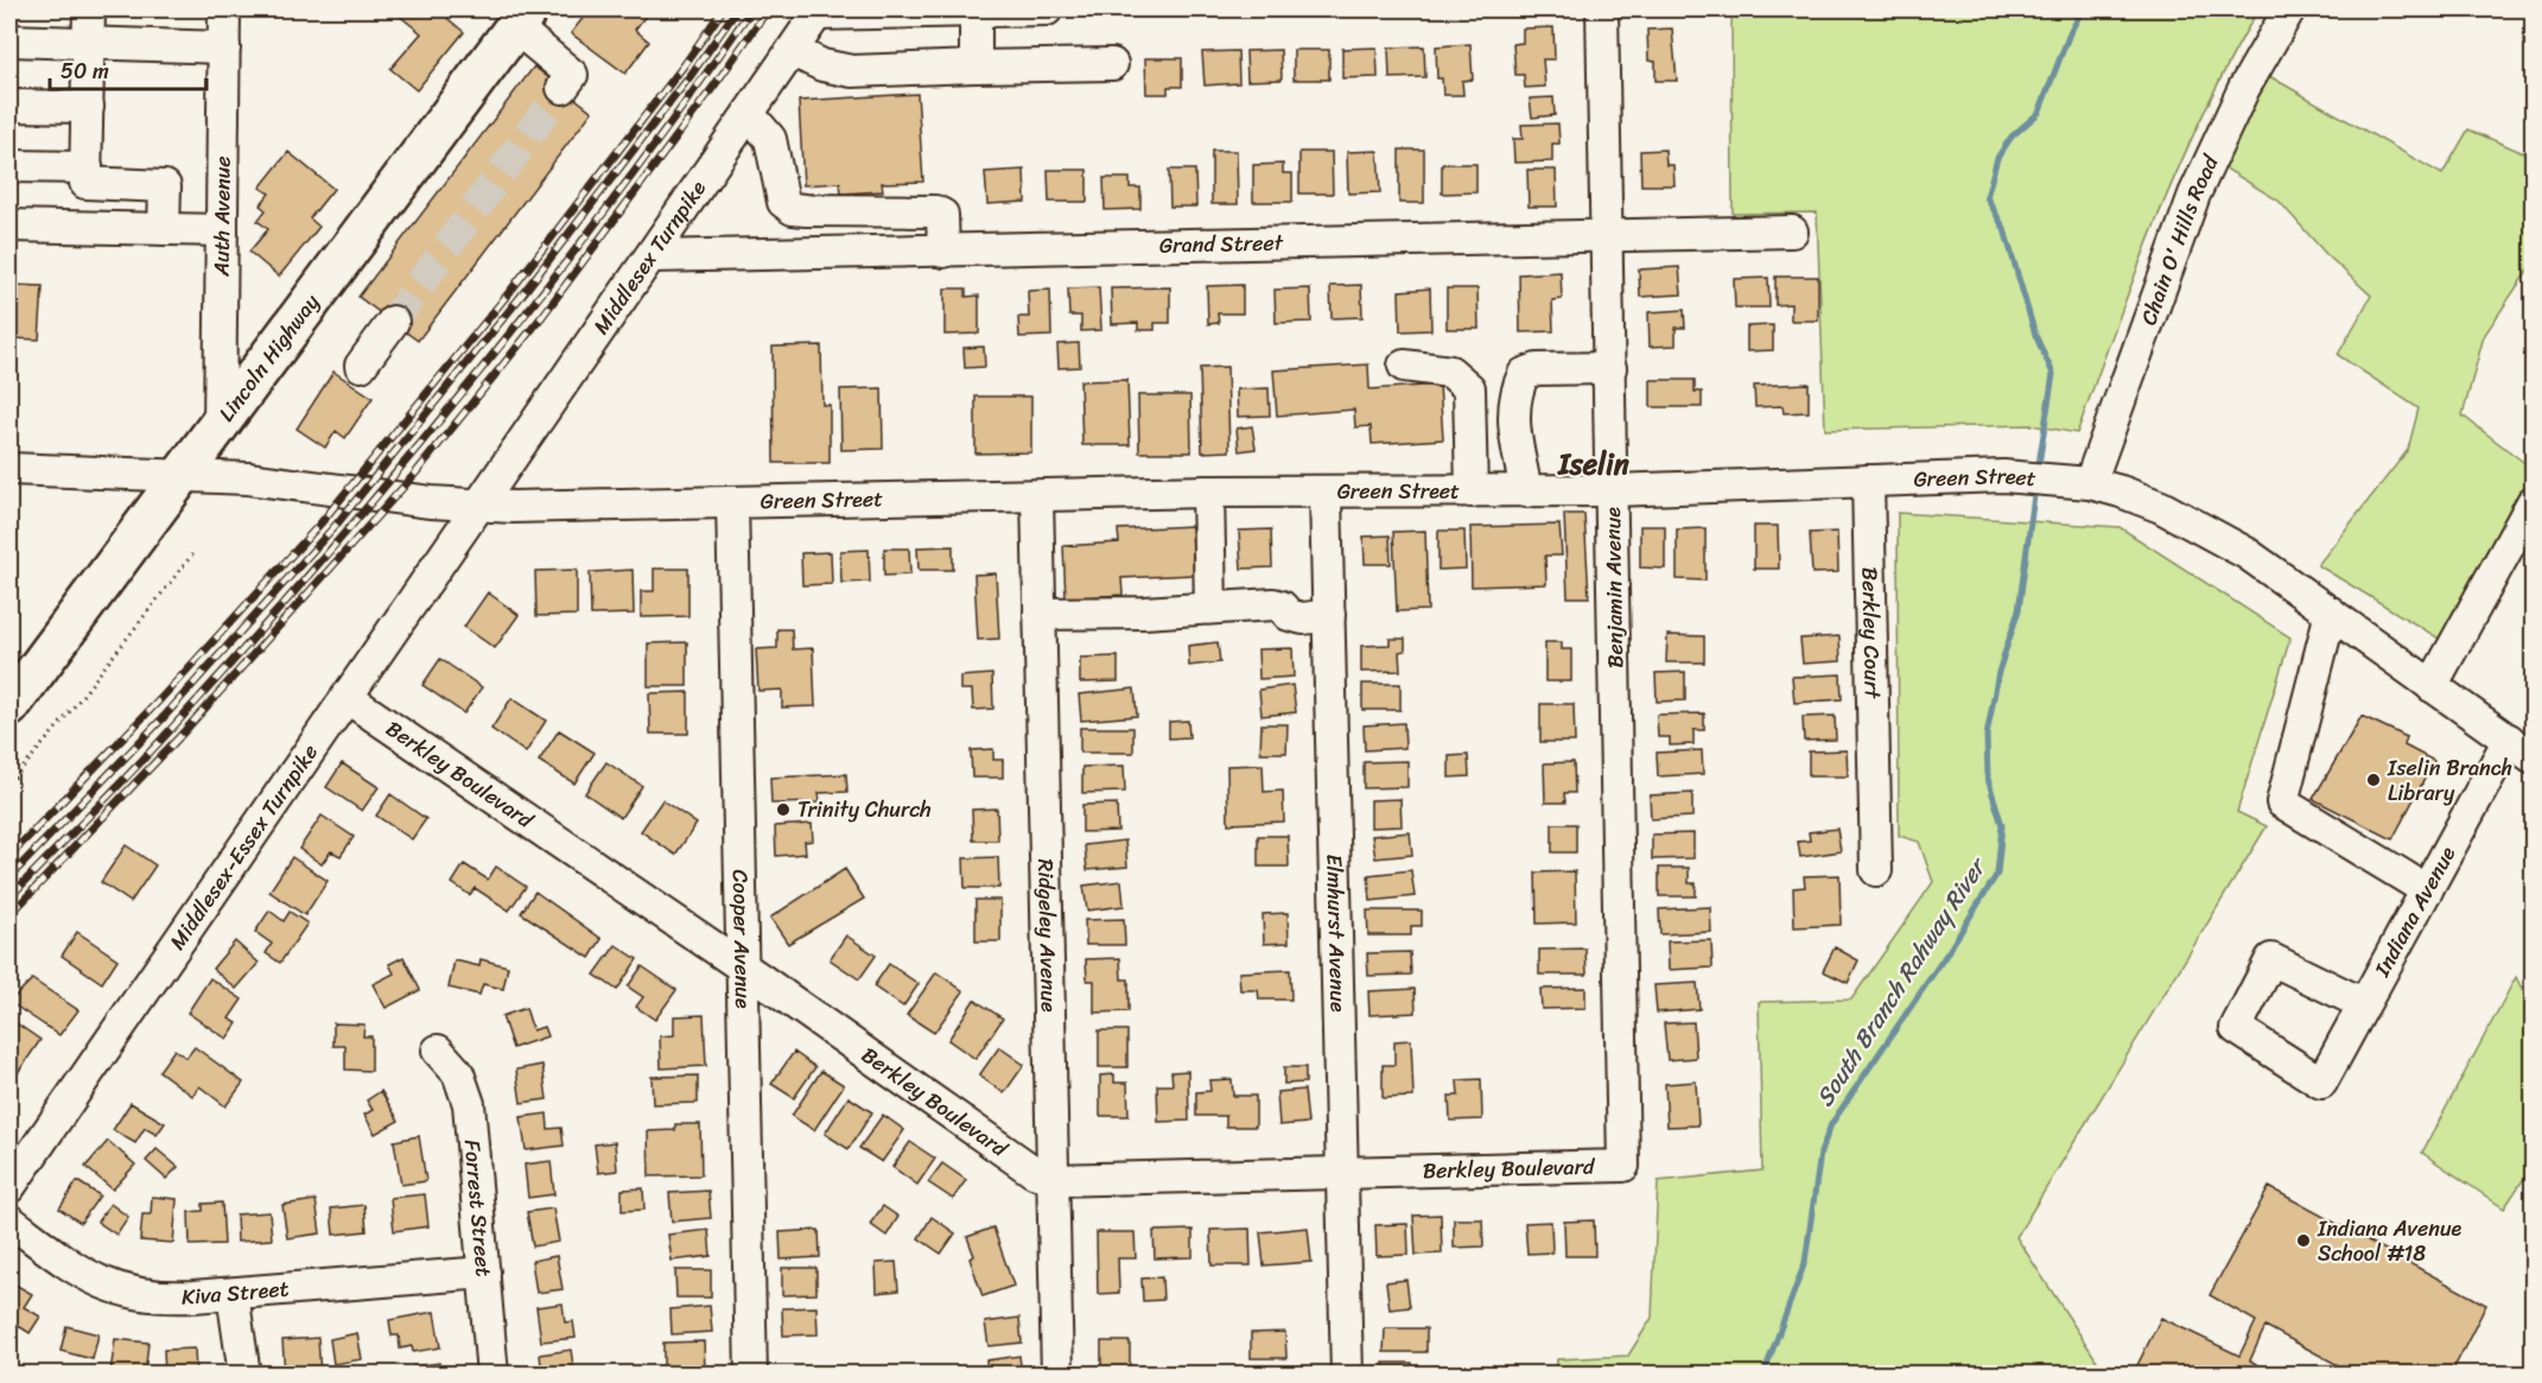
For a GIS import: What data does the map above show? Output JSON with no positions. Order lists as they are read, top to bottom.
{
  "streets": {
    "main road": ["Lincoln Highway"],
    "street": [
      "Auth Avenue",
      "Chain O' Hills Road",
      "Grand Street",
      "Middlesex Turnpike",
      "Green Street",
      "Benjamin Avenue",
      "Berkley Court",
      "Berkley Boulevard",
      "Middlesex-Essex Turnpike",
      "Indiana Avenue",
      "Elmhurst Avenue",
      "Ridgeley Avenue",
      "Cooper Avenue",
      "Forrest Street",
      "Kiva Street"
    ]
  },
  "crossings": [
    ["Auth Avenue", "Lincoln Highway"],
    ["Chain O' Hills Road", "Green Street"],
    ["Grand Street", "Middlesex Turnpike"],
    ["Grand Street", "Benjamin Avenue"],
    ["Middlesex Turnpike", "Green Street"],
    ["Middlesex Turnpike", "Middlesex-Essex Turnpike"],
    ["Lincoln Highway", "Green Street"],
    ["Green Street", "Benjamin Avenue"],
    ["Green Street", "Berkley Court"],
    ["Green Street", "Middlesex-Essex Turnpike"],
    ["Green Street", "Indiana Avenue"],
    ["Green Street", "Elmhurst Avenue"],
    ["Green Street", "Ridgeley Avenue"],
    ["Green Street", "Cooper Avenue"],
    ["Benjamin Avenue", "Berkley Boulevard"],
    ["Berkley Boulevard", "Middlesex-Essex Turnpike"],
    ["Berkley Boulevard", "Elmhurst Avenue"],
    ["Berkley Boulevard", "Ridgeley Avenue"],
    ["Berkley Boulevard", "Cooper Avenue"],
    ["Forrest Street", "Kiva Street"]
  ],
  "districts": ["Iselin"],
  "water": ["South Branch Rahway River"],
  "places": ["Iselin Branch Library", "Trinity Church", "Indiana Avenue School #18"],
  "scale_bar": "50 m"
}
